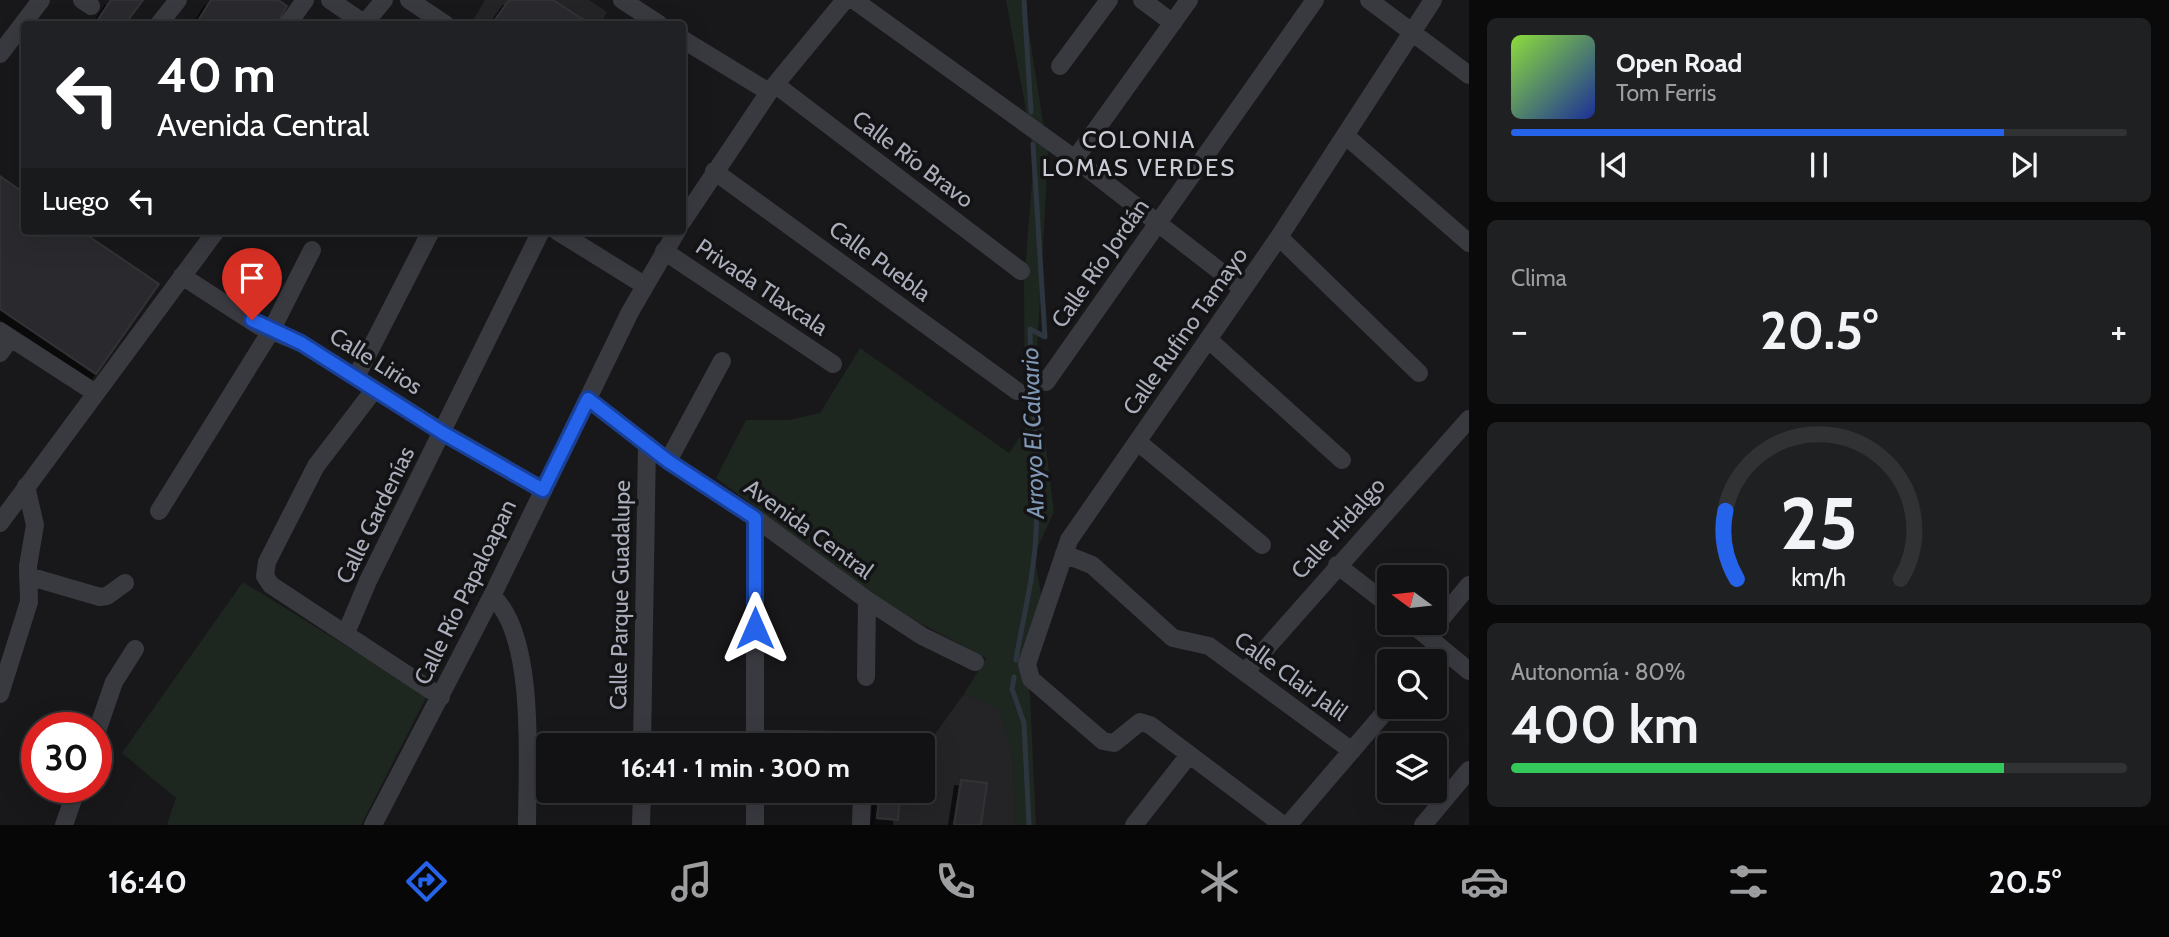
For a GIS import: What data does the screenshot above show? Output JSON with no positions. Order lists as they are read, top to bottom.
{
  "streets": {
    "street": [
      "Calle Río Bravo",
      "Calle Puebla",
      "Calle Río Jordán",
      "Privada Tlaxcala",
      "Calle Rufino Tamayo",
      "Calle Lirios",
      "Calle Gardenías",
      "Calle Hidalgo",
      "Avenida Central",
      "Calle Río Papaloapan",
      "Calle Parque Guadalupe",
      "Calle Clair Jalil"
    ]
  },
  "crossings": [
    ["Privada Tlaxcala", "Calle Río Papaloapan"],
    ["Calle Rufino Tamayo", "Calle Clair Jalil"],
    ["Calle Lirios", "Calle Gardenías"],
    ["Calle Lirios", "Calle Río Papaloapan"],
    ["Calle Hidalgo", "Calle Clair Jalil"],
    ["Avenida Central", "Calle Río Papaloapan"],
    ["Avenida Central", "Calle Parque Guadalupe"]
  ],
  "districts": ["COLONIA LOMAS VERDES"],
  "water": ["Arroyo El Calvario"],
  "north": "left",
  "page": {
    "turn": ["40 m", "Avenida Central"],
    "song": ["Open Road", "Tom Ferris"],
    "then": "Luego",
    "tile": [
      "Clima",
      ["Autonomía · 80%", "400 km"]
    ],
    "heat": ["−", "20.5°", "+"],
    "limit": "30",
    "trip": "16:41 · 1 min · 300 m",
    "tabs": ["16:40", "20.5°"],
    "gauge": ["25", "km/h"]
  }
}
